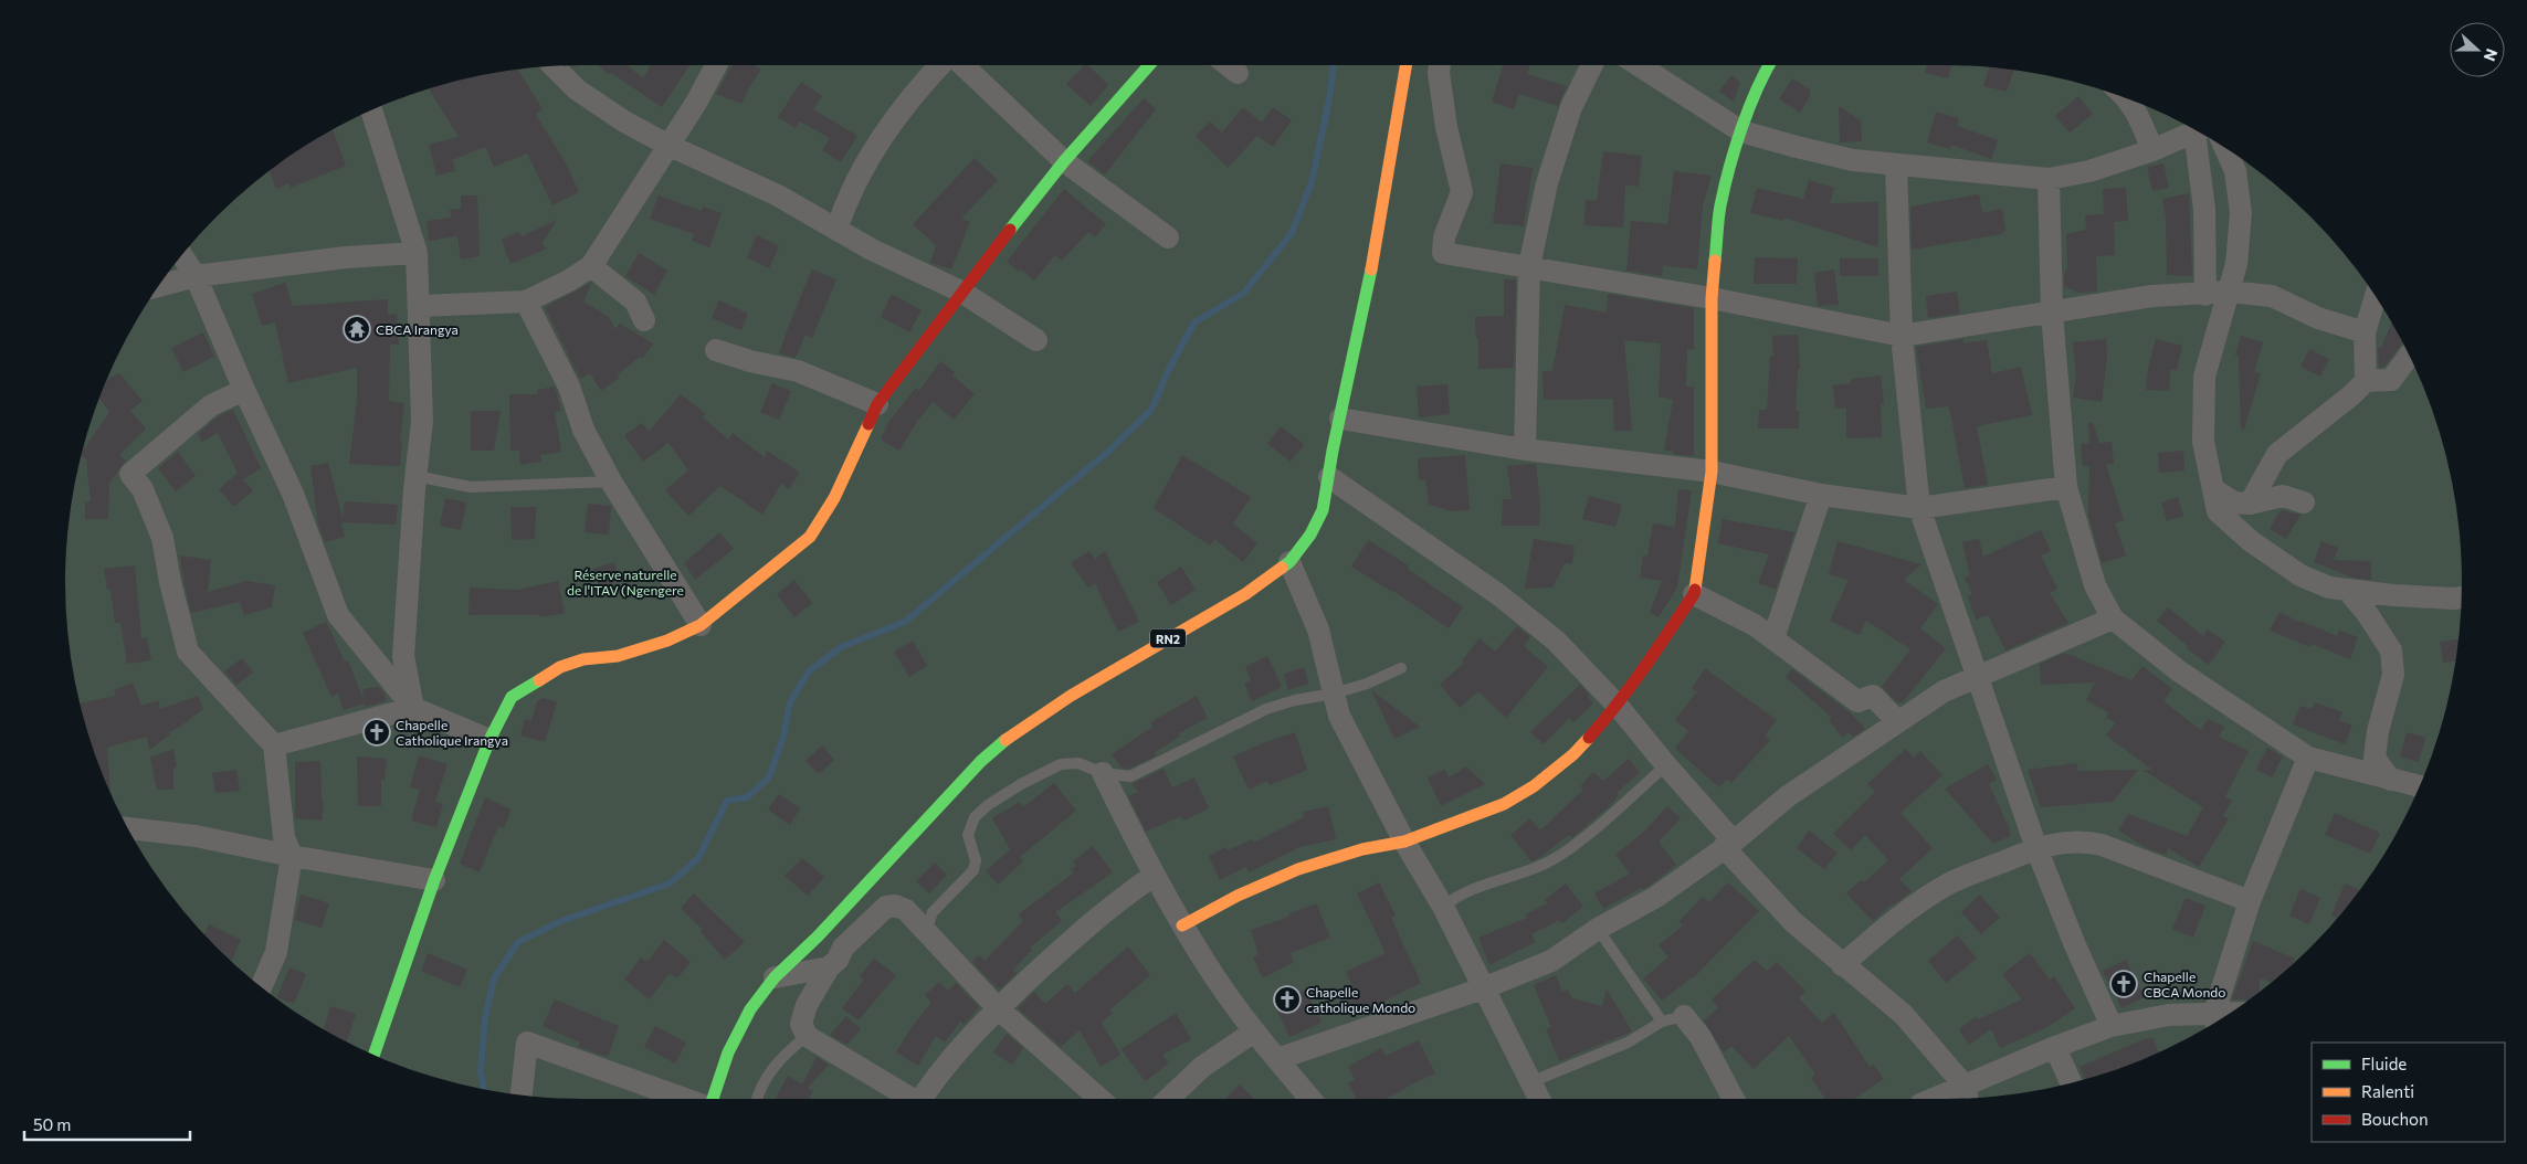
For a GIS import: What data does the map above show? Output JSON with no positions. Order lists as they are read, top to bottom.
{
  "streets": {
    "main road": ["RN2"]
  },
  "parks": ["Réserve naturelle de l'ITAV (Ngengere"],
  "places": {
    "temple": ["CBCA Irangya"],
    "church": ["Chapelle Catholique Irangya", "Chapelle CBCA Mondo", "Chapelle catholique Mondo"]
  },
  "legend": ["Fluide", "Ralenti", "Bouchon"],
  "scale_bar": "50 m",
  "north": "right"
}
